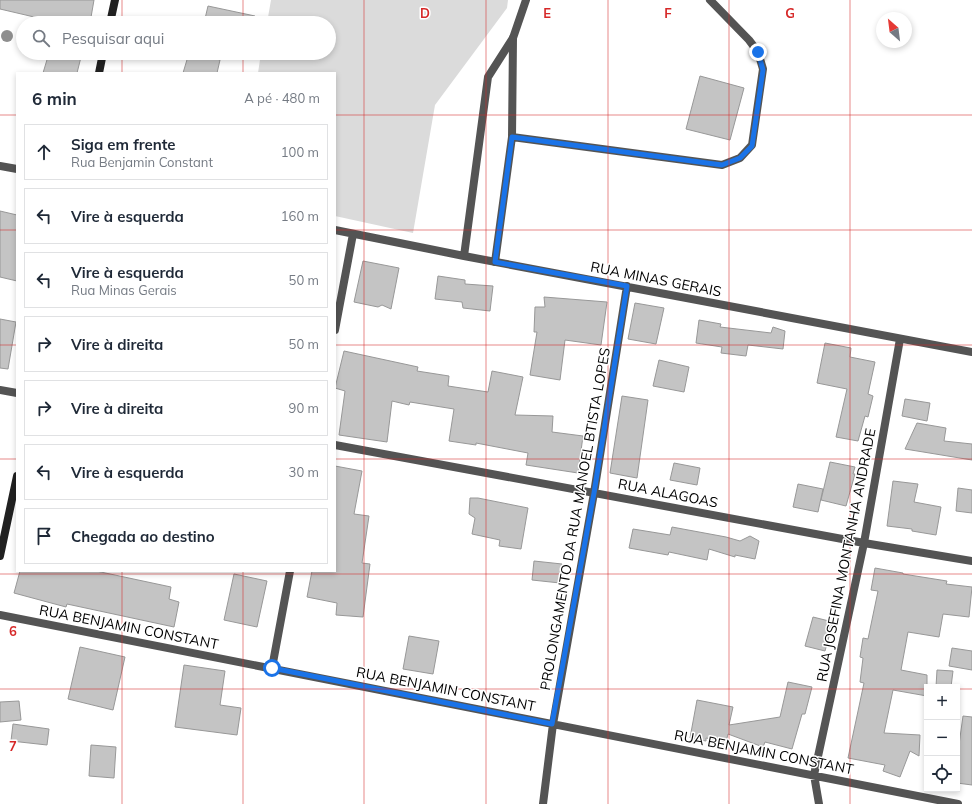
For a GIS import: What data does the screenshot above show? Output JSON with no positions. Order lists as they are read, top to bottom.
{
  "streets": {
    "street": [
      "RUA MINAS GERAIS",
      "RUA ALAGOAS",
      "PROLONGAMENTO DA RUA MANOEL BTISTA LOPES",
      "RUA JOSEFINA MONTANHA ANDRADE",
      "RUA BENJAMIN CONSTANT"
    ]
  },
  "crossings": [
    ["RUA MINAS GERAIS", "PROLONGAMENTO DA RUA MANOEL BTISTA LOPES"],
    ["RUA MINAS GERAIS", "RUA JOSEFINA MONTANHA ANDRADE"],
    ["RUA ALAGOAS", "PROLONGAMENTO DA RUA MANOEL BTISTA LOPES"],
    ["RUA ALAGOAS", "RUA JOSEFINA MONTANHA ANDRADE"],
    ["PROLONGAMENTO DA RUA MANOEL BTISTA LOPES", "RUA BENJAMIN CONSTANT"],
    ["RUA JOSEFINA MONTANHA ANDRADE", "RUA BENJAMIN CONSTANT"]
  ],
  "north": "top left",
  "page": {
    "search": "Pesquisar aqui",
    "heading": ["6 min", "A pé · 480 m"],
    "list": [
      ["Siga em frente", "Rua Benjamin Constant", "100 m"],
      ["Vire à esquerda", "160 m"],
      ["Vire à esquerda", "Rua Minas Gerais", "50 m"],
      ["Vire à direita", "50 m"],
      ["Vire à direita", "90 m"],
      ["Vire à esquerda", "30 m"],
      "Chegada ao destino"
    ],
    "map_buttons": ["+", "−"]
  },
  "grid": {
    "columns": [
      "D",
      "E",
      "F",
      "G"
    ],
    "rows": ["6", "7"]
  }
}
